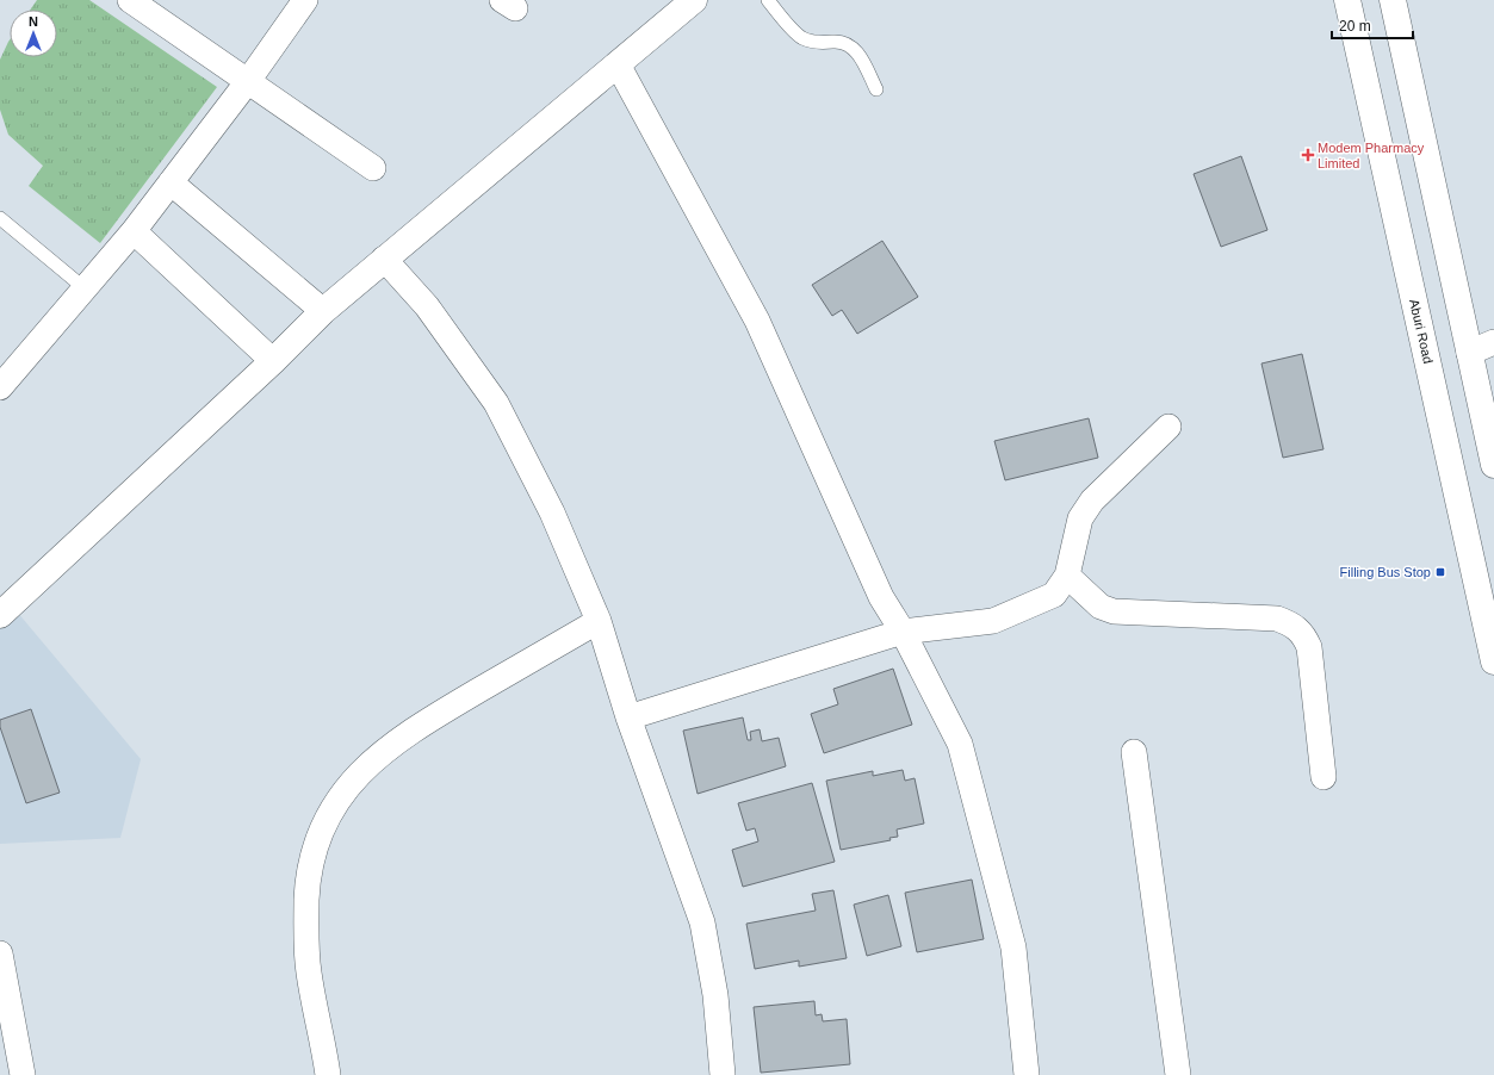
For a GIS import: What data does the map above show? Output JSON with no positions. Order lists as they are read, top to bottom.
{
  "streets": {
    "main road": ["Aburi Road"]
  },
  "places": {
    "health": ["Modem Pharmacy Limited"],
    "transit": ["Filling Bus Stop"]
  },
  "scale_bar": "20 m",
  "north": "top"
}
